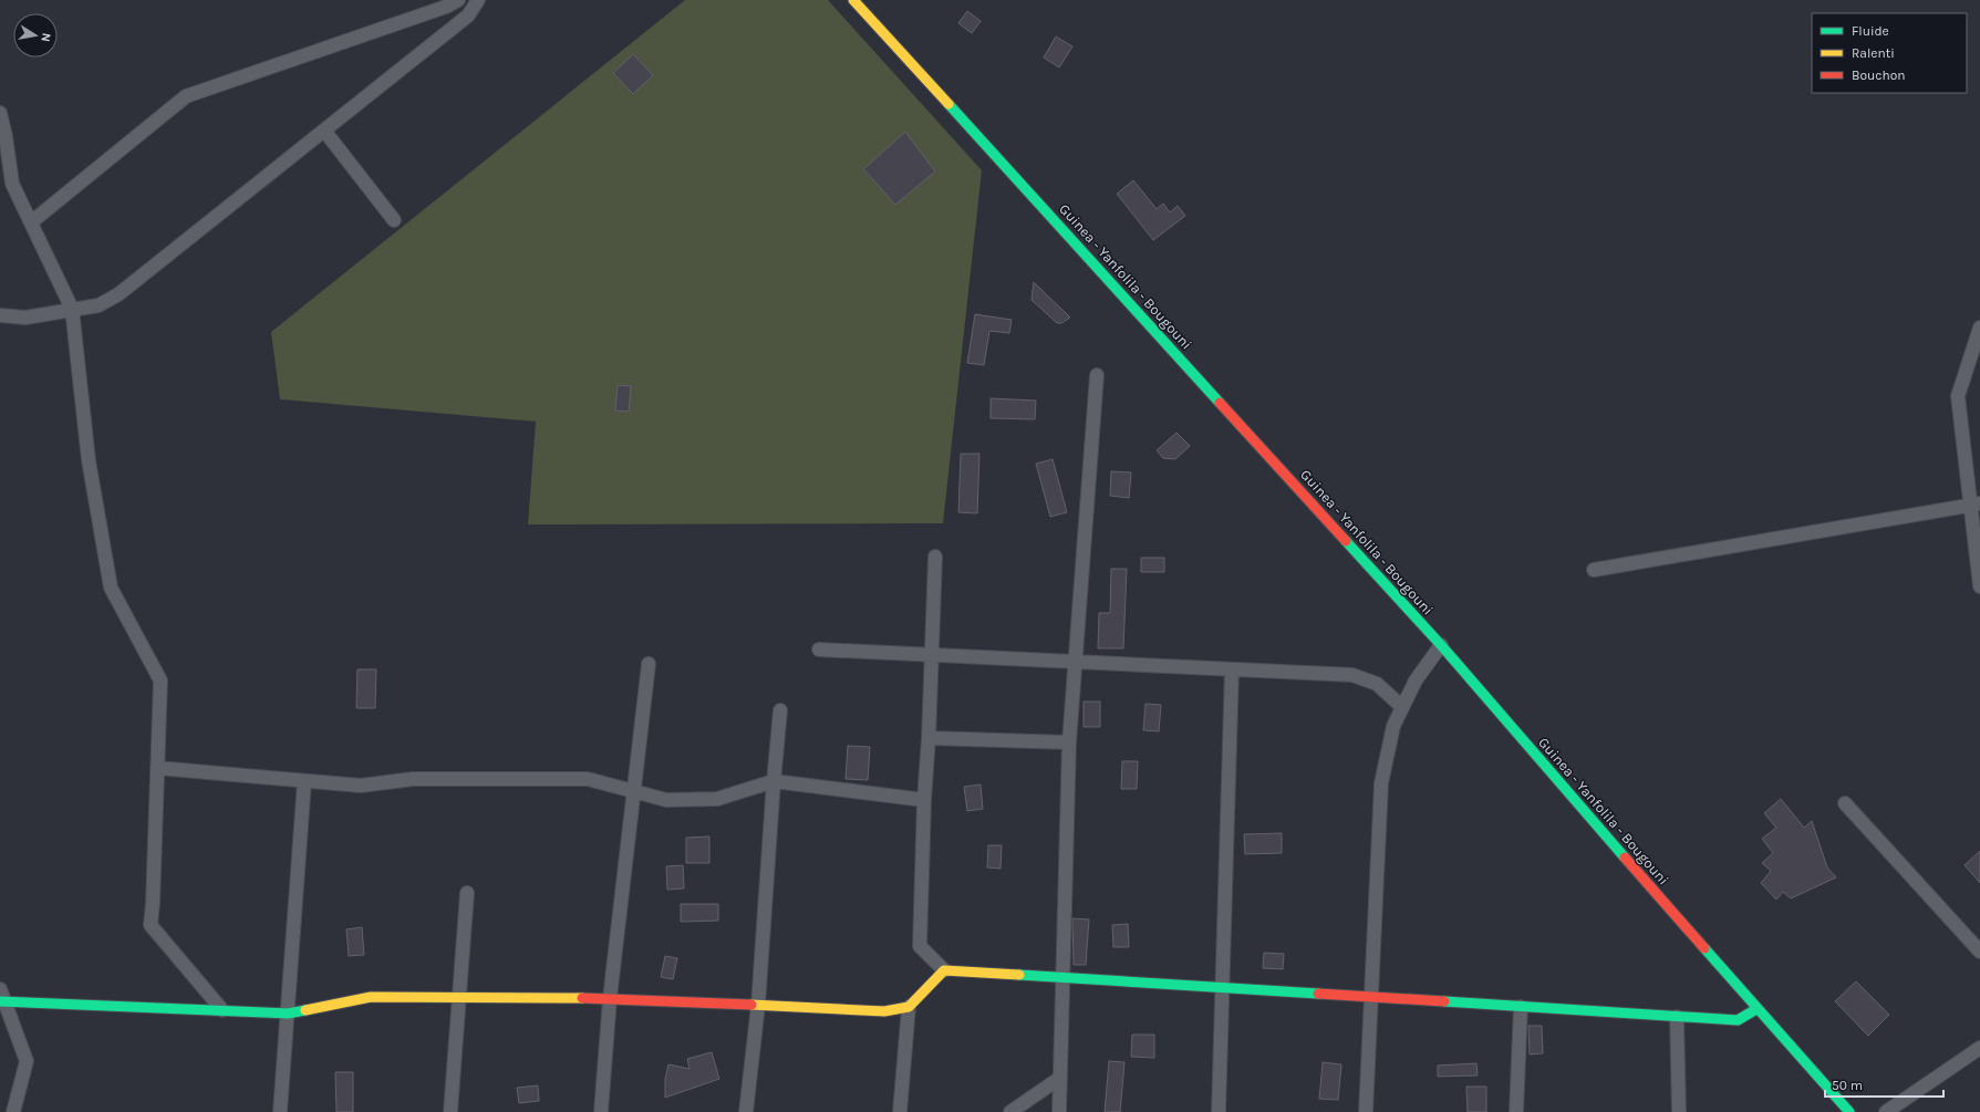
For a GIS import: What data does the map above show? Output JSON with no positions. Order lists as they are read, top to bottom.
{
  "streets": {
    "street": ["Guinea - Yanfolila - Bougouni"]
  },
  "legend": ["Fluide", "Ralenti", "Bouchon"],
  "scale_bar": "50 m",
  "north": "right"
}
